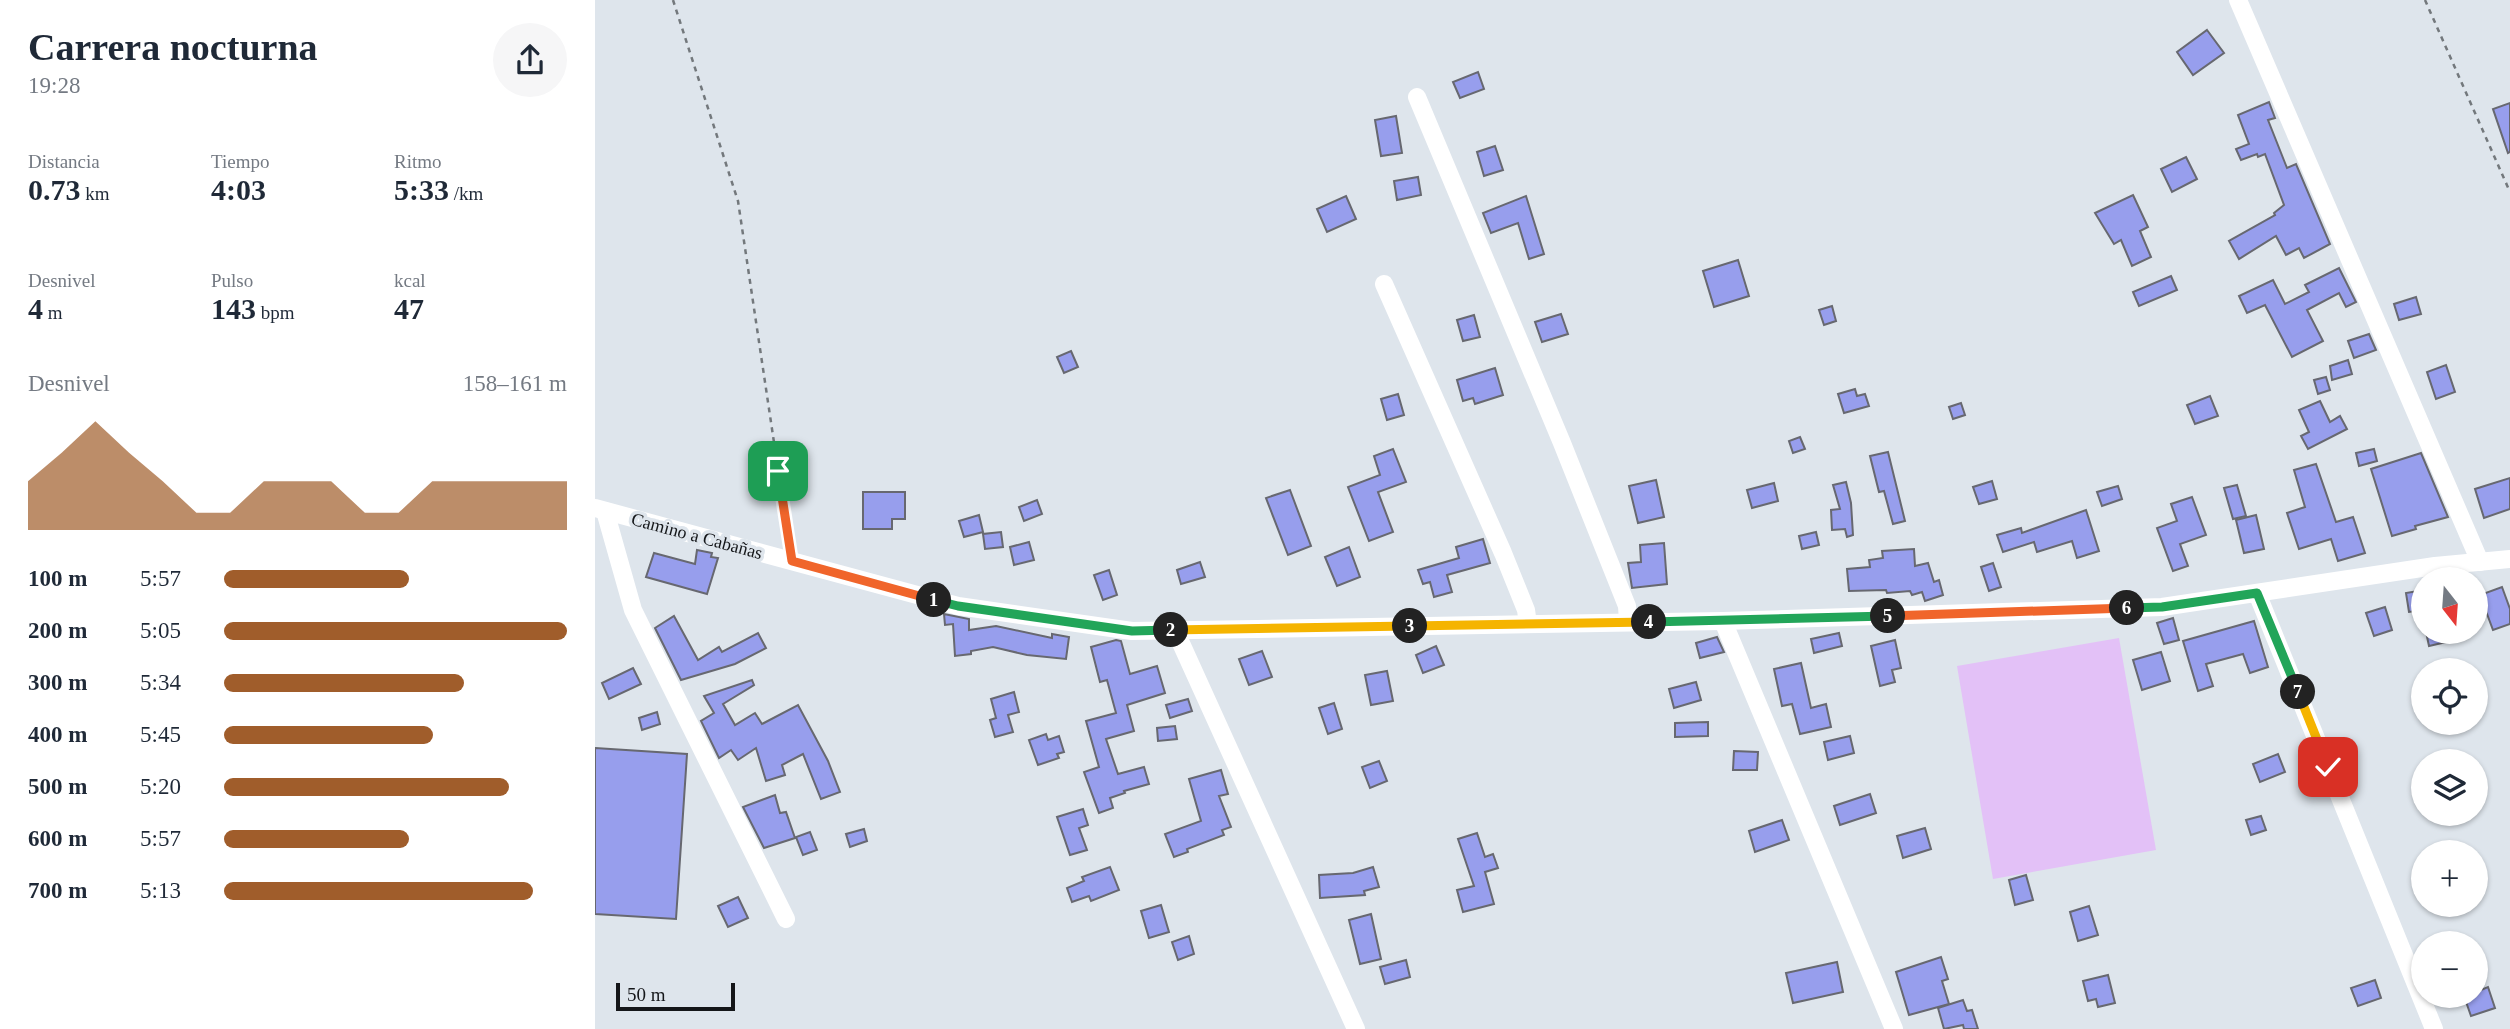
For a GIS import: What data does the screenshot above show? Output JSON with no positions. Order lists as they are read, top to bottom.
{
  "streets": {
    "street": ["Camino a Cabañas"]
  },
  "scale_bar": "50 m",
  "north": "bottom",
  "page": {
    "heading": ["Carrera nocturna", "19:28"],
    "stats": [
      ["Distancia", "0.73 km"],
      ["Tiempo", "4:03"],
      ["Ritmo", "5:33 /km"],
      ["Desnivel", "4 m"],
      ["Pulso", "143 bpm"],
      ["kcal", "47"]
    ],
    "chart": ["Desnivel", "158–161 m"],
    "list": [
      {
        "name": "100 m",
        "note": "5:57"
      },
      {
        "name": "200 m",
        "note": "5:05"
      },
      {
        "name": "300 m",
        "note": "5:34"
      },
      {
        "name": "400 m",
        "note": "5:45"
      },
      {
        "name": "500 m",
        "note": "5:20"
      },
      {
        "name": "600 m",
        "note": "5:57"
      },
      {
        "name": "700 m",
        "note": "5:13"
      }
    ],
    "map_buttons": ["+", "−"],
    "pins": [
      "1",
      "6",
      "5",
      "4",
      "3",
      "2",
      "7"
    ],
    "scale": "50 m"
  }
}
